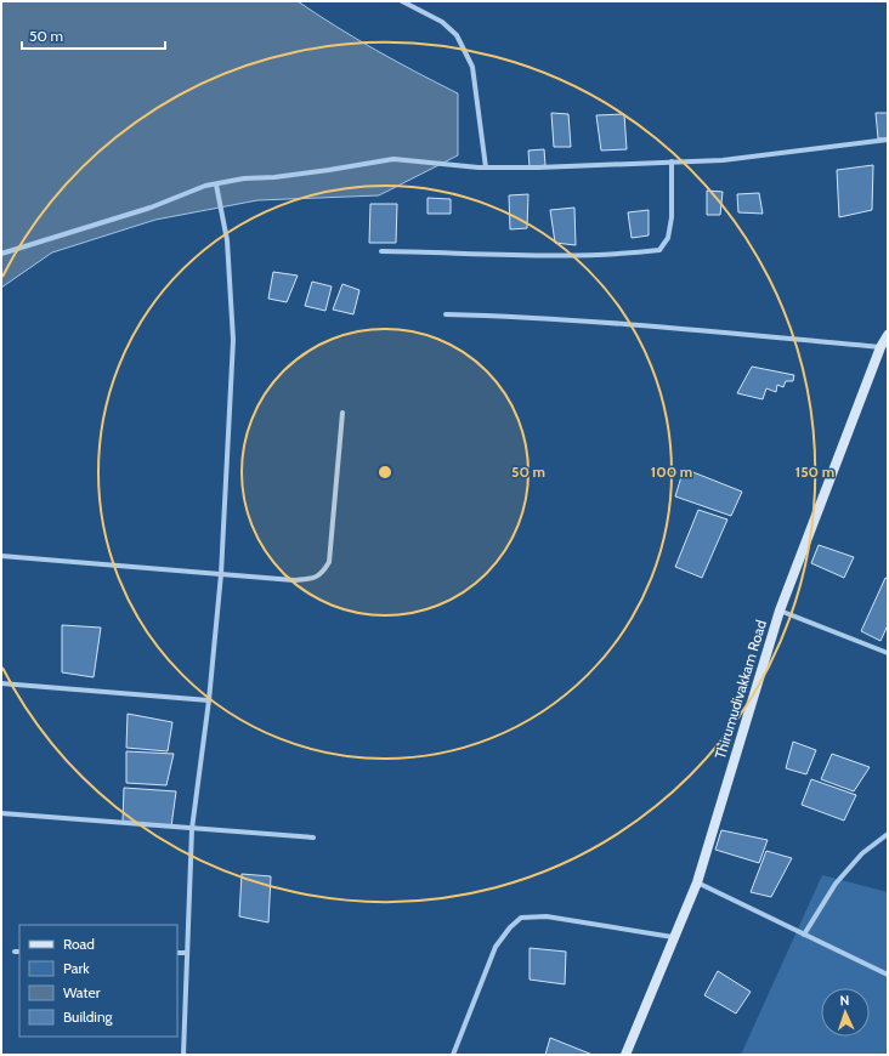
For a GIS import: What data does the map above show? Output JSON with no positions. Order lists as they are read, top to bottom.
{
  "streets": {
    "street": ["Thirumudivakkam Road"]
  },
  "legend": [
    "Road",
    "Park",
    "Water",
    "Building"
  ],
  "scale_bar": "50 m",
  "north": "top",
  "rings": ["50 m", "100 m", "150 m"]
}
